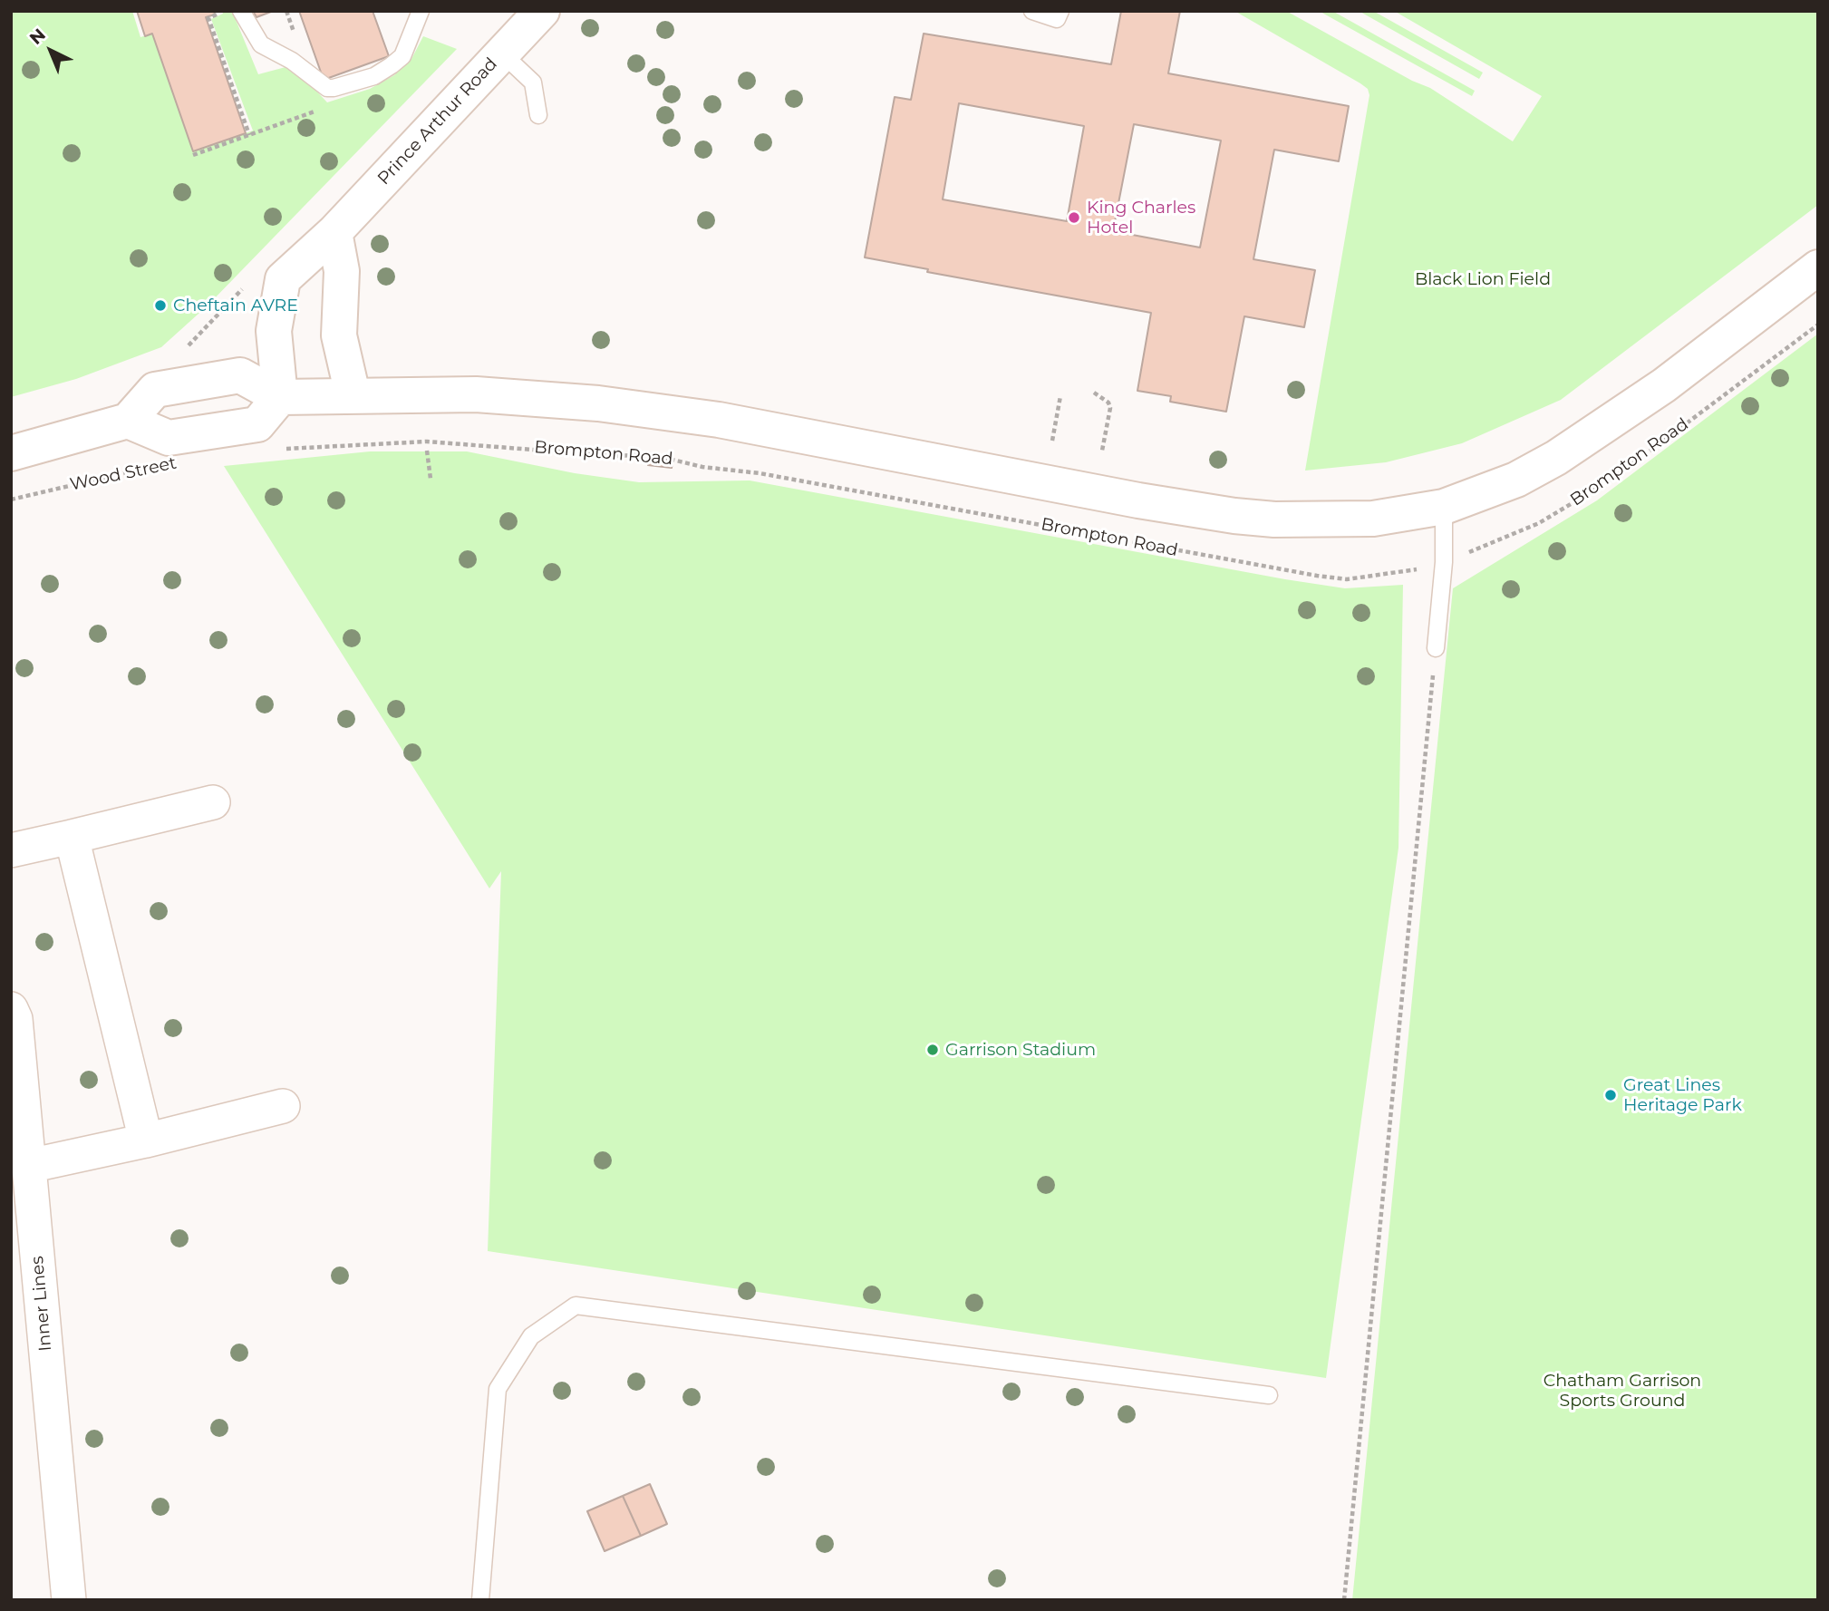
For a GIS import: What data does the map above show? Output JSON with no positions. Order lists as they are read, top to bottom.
{
  "streets": {
    "main road": ["Prince Arthur Road", "Wood Street"],
    "street": ["Inner Lines"],
    "path": ["Brompton Road"]
  },
  "crossings": [
    ["Prince Arthur Road", "Wood Street"]
  ],
  "parks": ["Black Lion Field", "Chatham Garrison Sports Ground"],
  "places": [
    "King Charles Hotel",
    "Cheftain AVRE",
    "Garrison Stadium",
    "Great Lines Heritage Park"
  ],
  "north": "top left"
}
